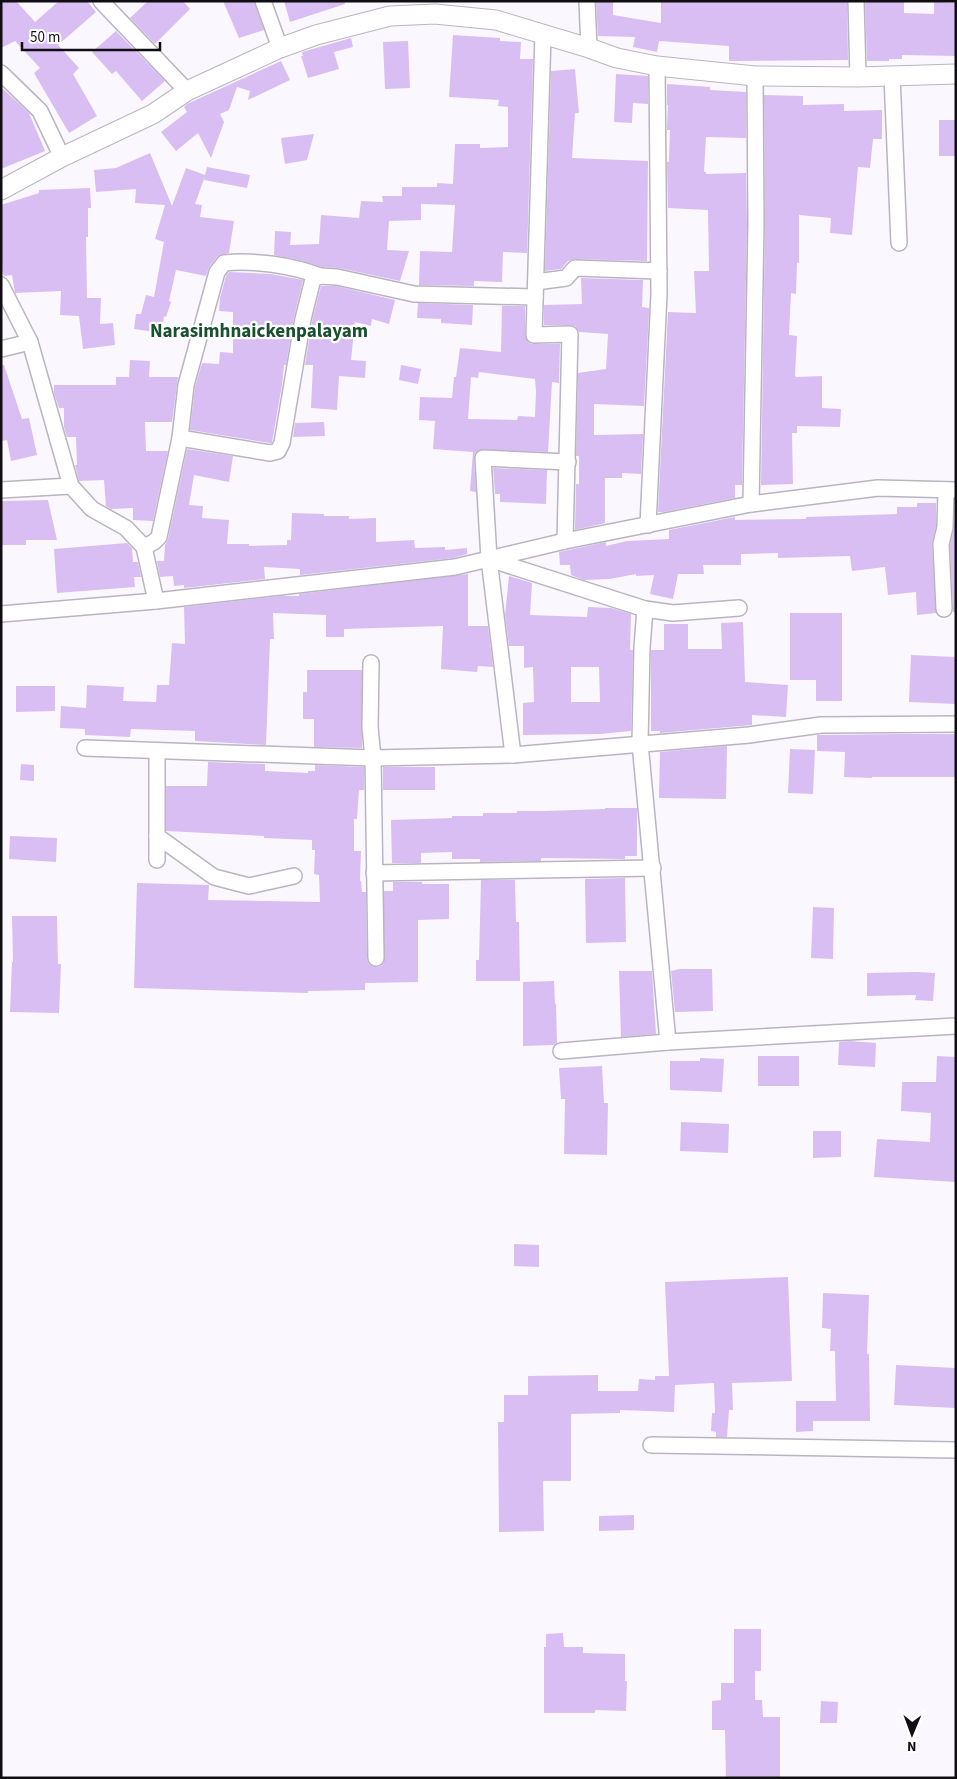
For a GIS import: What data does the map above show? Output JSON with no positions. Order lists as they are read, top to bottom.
{
  "districts": ["Narasimhnaickenpalayam"],
  "scale_bar": "50 m",
  "north": "bottom"
}
